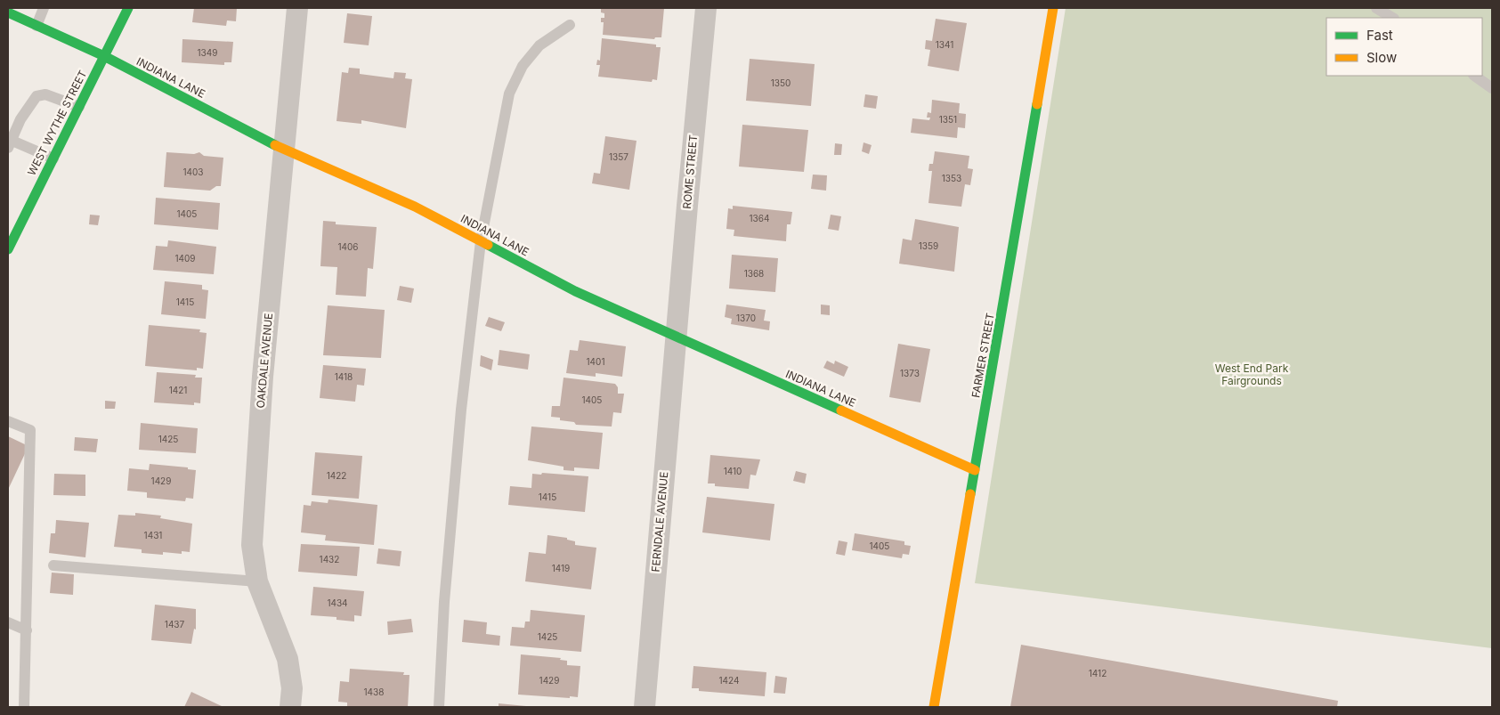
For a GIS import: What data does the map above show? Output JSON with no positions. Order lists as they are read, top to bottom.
{
  "streets": {
    "street": [
      "INDIANA LANE",
      "WEST WYTHE STREET",
      "ROME STREET",
      "FARMER STREET",
      "OAKDALE AVENUE",
      "FERNDALE AVENUE"
    ]
  },
  "crossings": [
    ["INDIANA LANE", "WEST WYTHE STREET"],
    ["INDIANA LANE", "ROME STREET"],
    ["INDIANA LANE", "FARMER STREET"],
    ["INDIANA LANE", "OAKDALE AVENUE"],
    ["INDIANA LANE", "FERNDALE AVENUE"],
    ["ROME STREET", "FERNDALE AVENUE"]
  ],
  "parks": ["West End Park Fairgrounds"],
  "house_numbers": [
    "1341",
    "1349",
    "1350",
    "1351",
    "1357",
    "1403",
    "1353",
    "1405",
    "1364",
    "1359",
    "1406",
    "1409",
    "1368",
    "1415",
    "1370",
    "1401",
    "1373",
    "1418",
    "1421",
    "1405",
    "1425",
    "1410",
    "1422",
    "1429",
    "1415",
    "1431",
    "1405",
    "1432",
    "1419",
    "1434",
    "1437",
    "1425",
    "1412",
    "1429",
    "1424",
    "1438"
  ],
  "legend": ["Fast", "Slow"]
}
